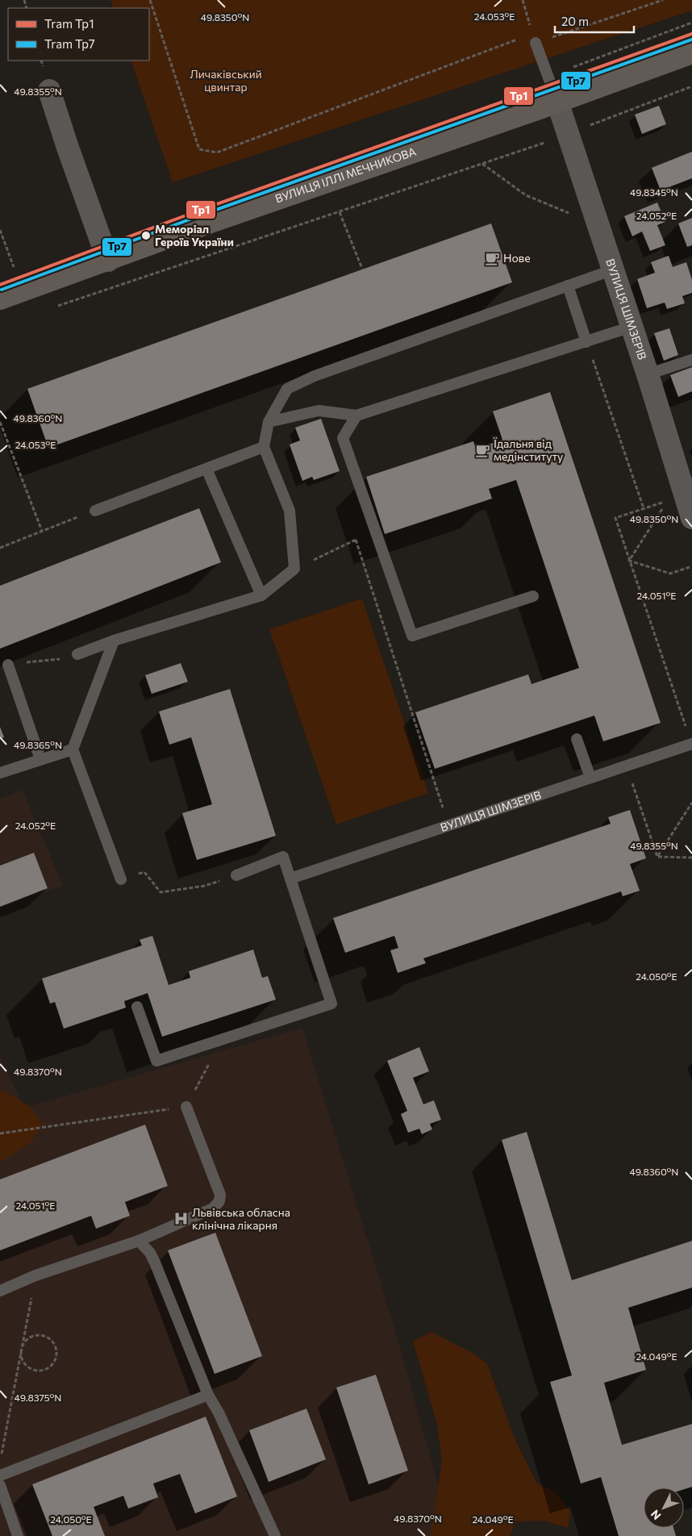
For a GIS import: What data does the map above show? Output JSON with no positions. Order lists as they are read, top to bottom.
{
  "streets": {
    "main road": ["ВУЛИЦЯ ІЛЛІ МЕЧНИКОВА"],
    "street": ["ВУЛИЦЯ ШІМЗЕРІВ"]
  },
  "crossings": [
    ["ВУЛИЦЯ ІЛЛІ МЕЧНИКОВА", "ВУЛИЦЯ ШІМЗЕРІВ"]
  ],
  "parks": ["Личаківський цвинтар"],
  "places": {
    "other": ["Меморіал Героїв України"],
    "cafe": ["Нове", "Їдальня від медінституту"],
    "hospital": ["Львівська обласна клінічна лікарня"]
  },
  "lines": ["tram line Тр1", "tram line Тр7"],
  "legend": ["Tram Тр1", "Tram Тр7"],
  "scale_bar": "20 m",
  "north": "bottom left",
  "coordinates": [
    "24.053°E",
    "49.8350°N",
    "49.8355°N",
    "49.8345°N",
    "24.052°E",
    "49.8360°N",
    "24.051°E",
    "49.8365°N",
    "24.050°E",
    "49.8370°N",
    "24.049°E",
    "49.8375°N"
  ]
}
